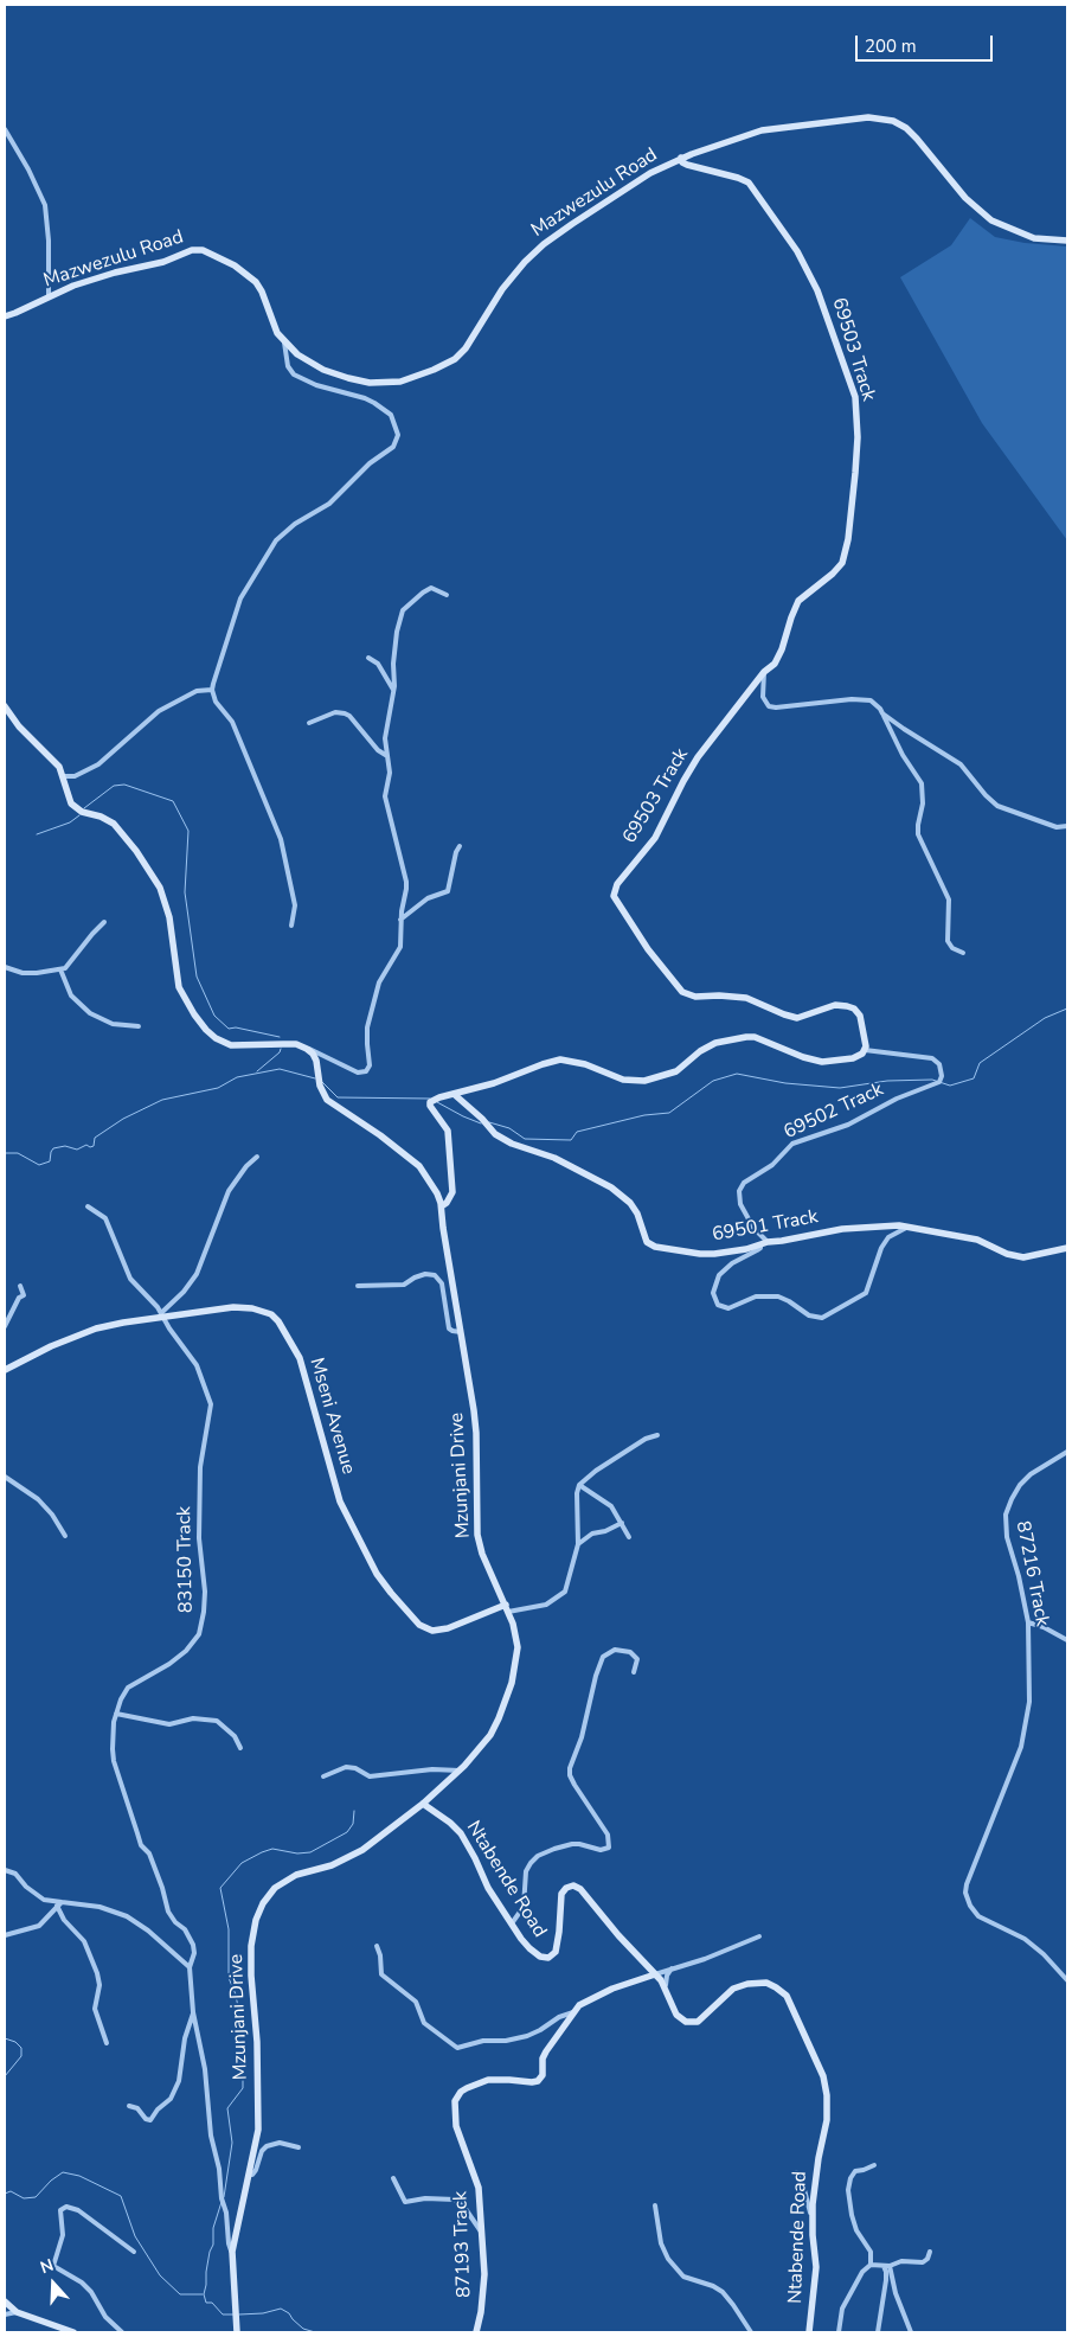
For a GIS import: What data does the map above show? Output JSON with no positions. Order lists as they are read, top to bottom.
{
  "streets": {
    "street": [
      "Mazwezulu Road",
      "69503 Track",
      "69502 Track",
      "69501 Track",
      "Mseni Avenue",
      "Mzunjani Drive",
      "83150 Track",
      "87216 Track",
      "Ntabende Road",
      "87193 Track"
    ]
  },
  "crossings": [
    ["Mazwezulu Road", "69503 Track"],
    ["69503 Track", "69502 Track"],
    ["69502 Track", "69501 Track"],
    ["Mseni Avenue", "Mzunjani Drive"],
    ["Mseni Avenue", "83150 Track"],
    ["Mzunjani Drive", "Ntabende Road"],
    ["Ntabende Road", "87193 Track"]
  ],
  "scale_bar": "200 m",
  "north": "top"
}
